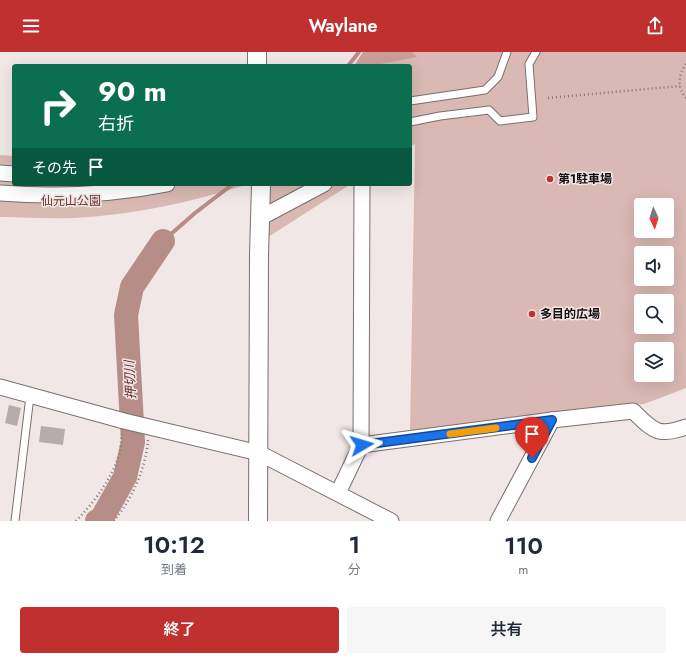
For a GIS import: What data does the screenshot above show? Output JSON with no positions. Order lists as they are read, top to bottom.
{
  "water": ["押切川"],
  "parks": ["仙元山公園"],
  "places": ["第1駐車場", "多目的広場"],
  "north": "bottom",
  "page": {
    "header": "Waylane",
    "turn": ["90 m", "右折"],
    "then": "その先",
    "eta": [
      "10:12",
      "到着",
      "1",
      "分",
      "110",
      "m"
    ],
    "buttons": ["終了", "共有"]
  }
}
